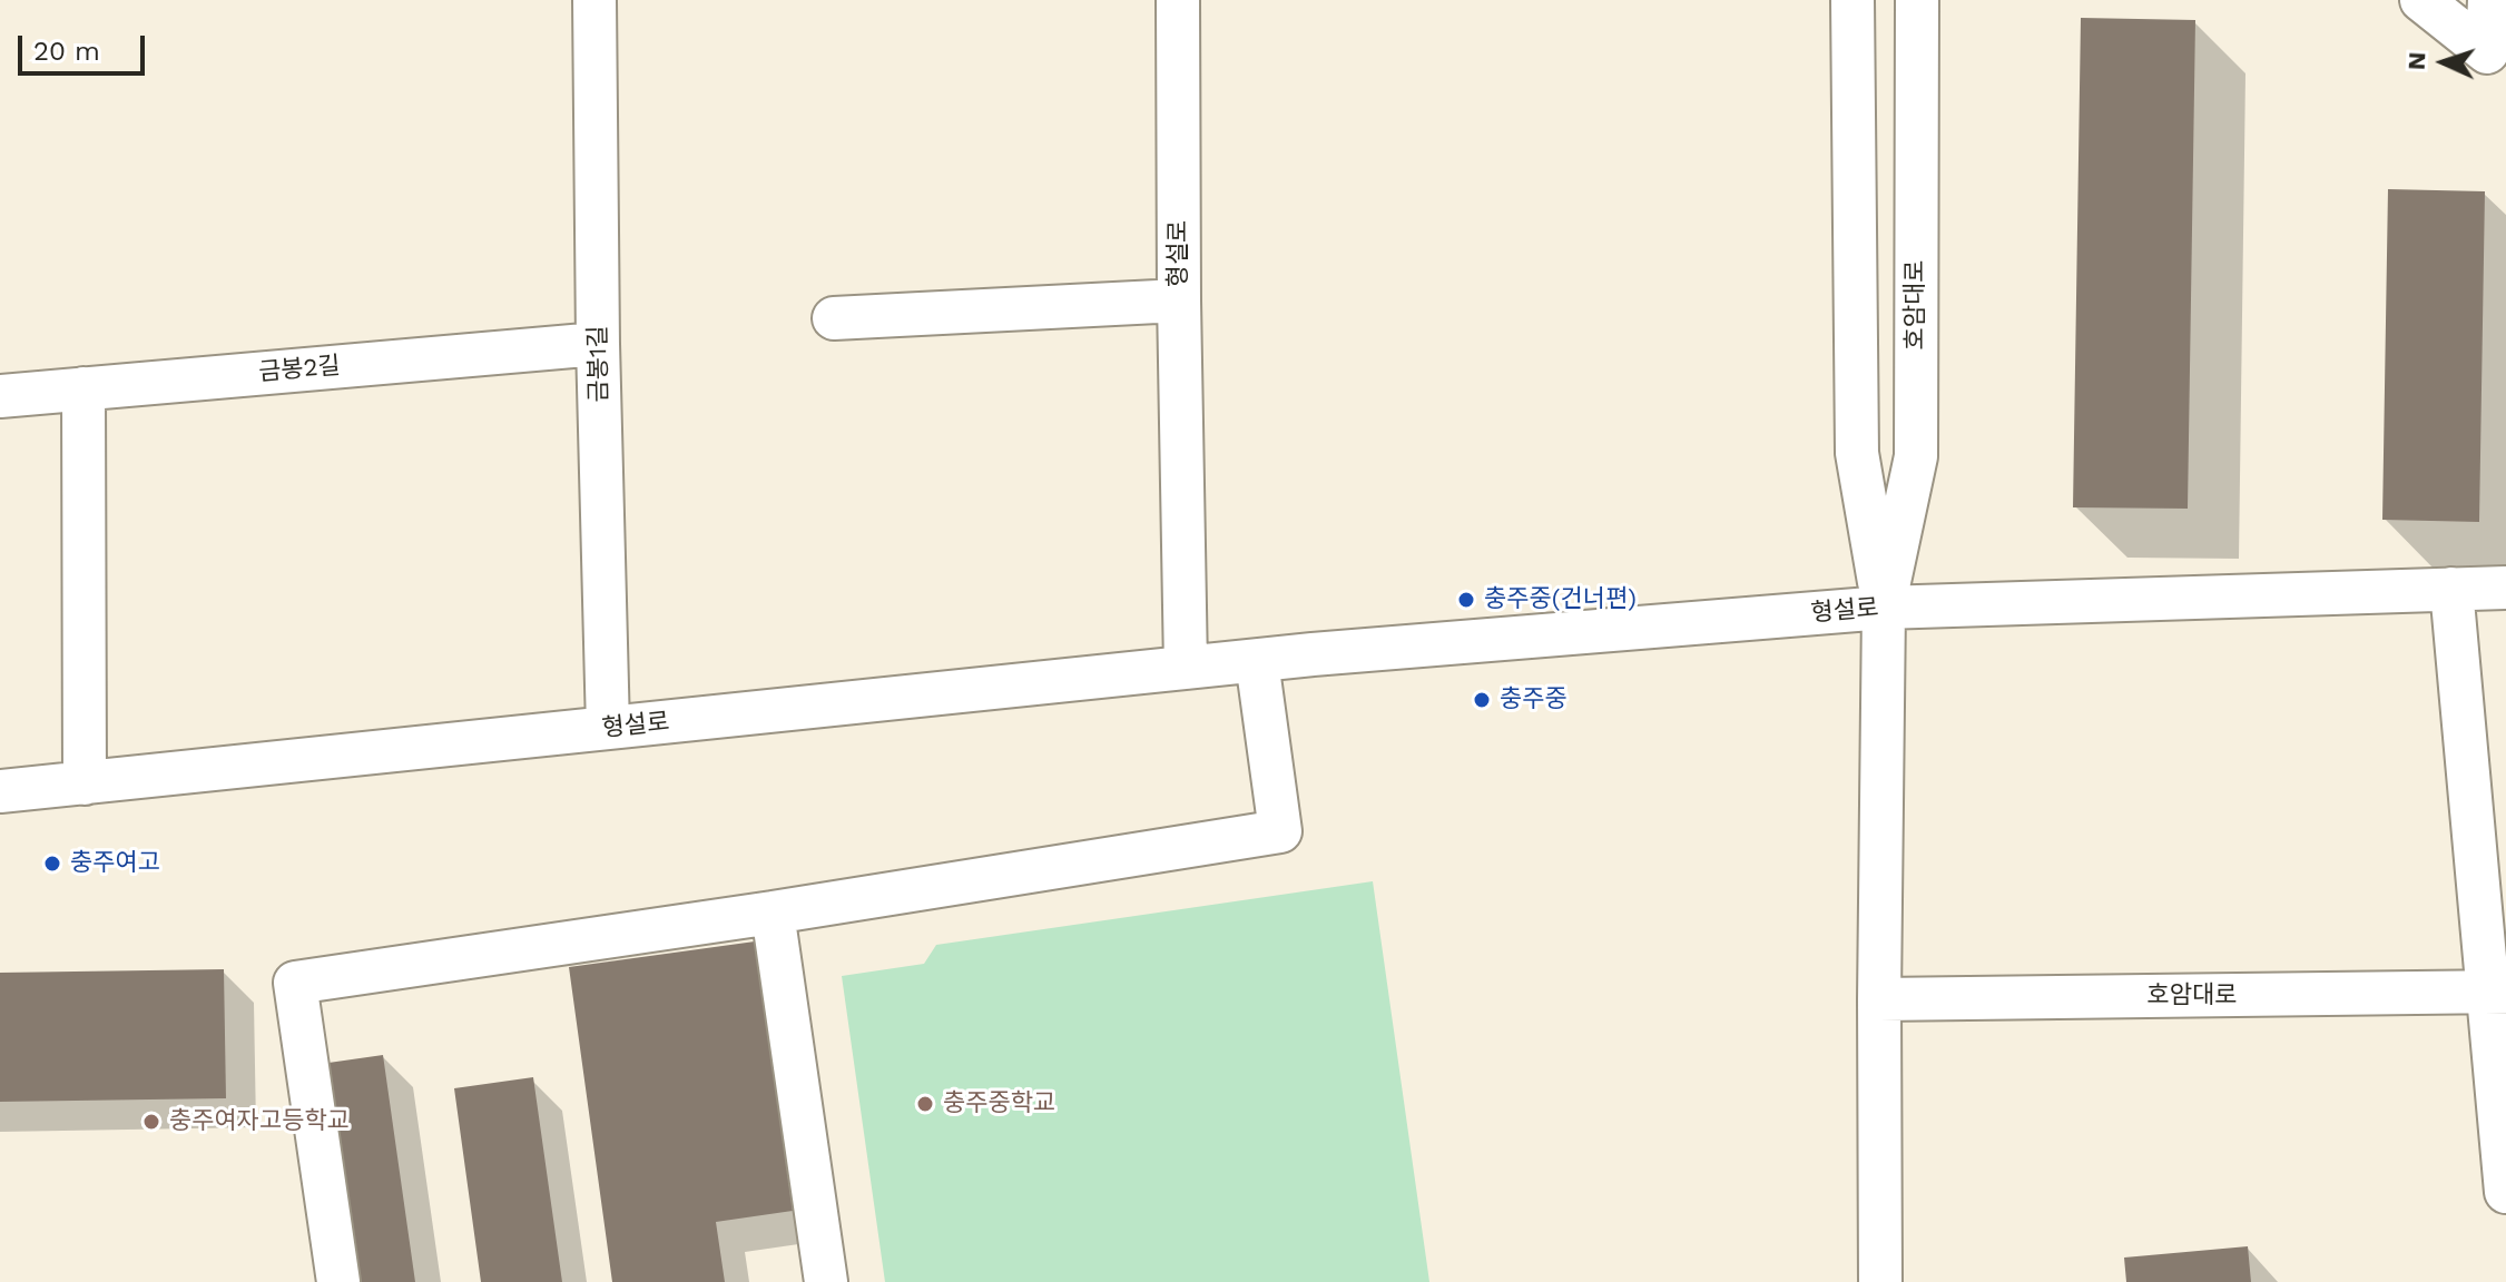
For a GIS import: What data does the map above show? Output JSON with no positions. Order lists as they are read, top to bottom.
{
  "streets": {
    "street": [
      "형설로",
      "호암대로",
      "금봉1길",
      "금봉2길"
    ]
  },
  "crossings": [
    ["형설로", "호암대로"],
    ["형설로", "금봉1길"],
    ["금봉1길", "금봉2길"]
  ],
  "places": [
    "충주중(건너편)",
    "충주중",
    "충주여고",
    "충주중학교",
    "충주여자고등학교"
  ],
  "scale_bar": "20 m",
  "north": "left"
}
